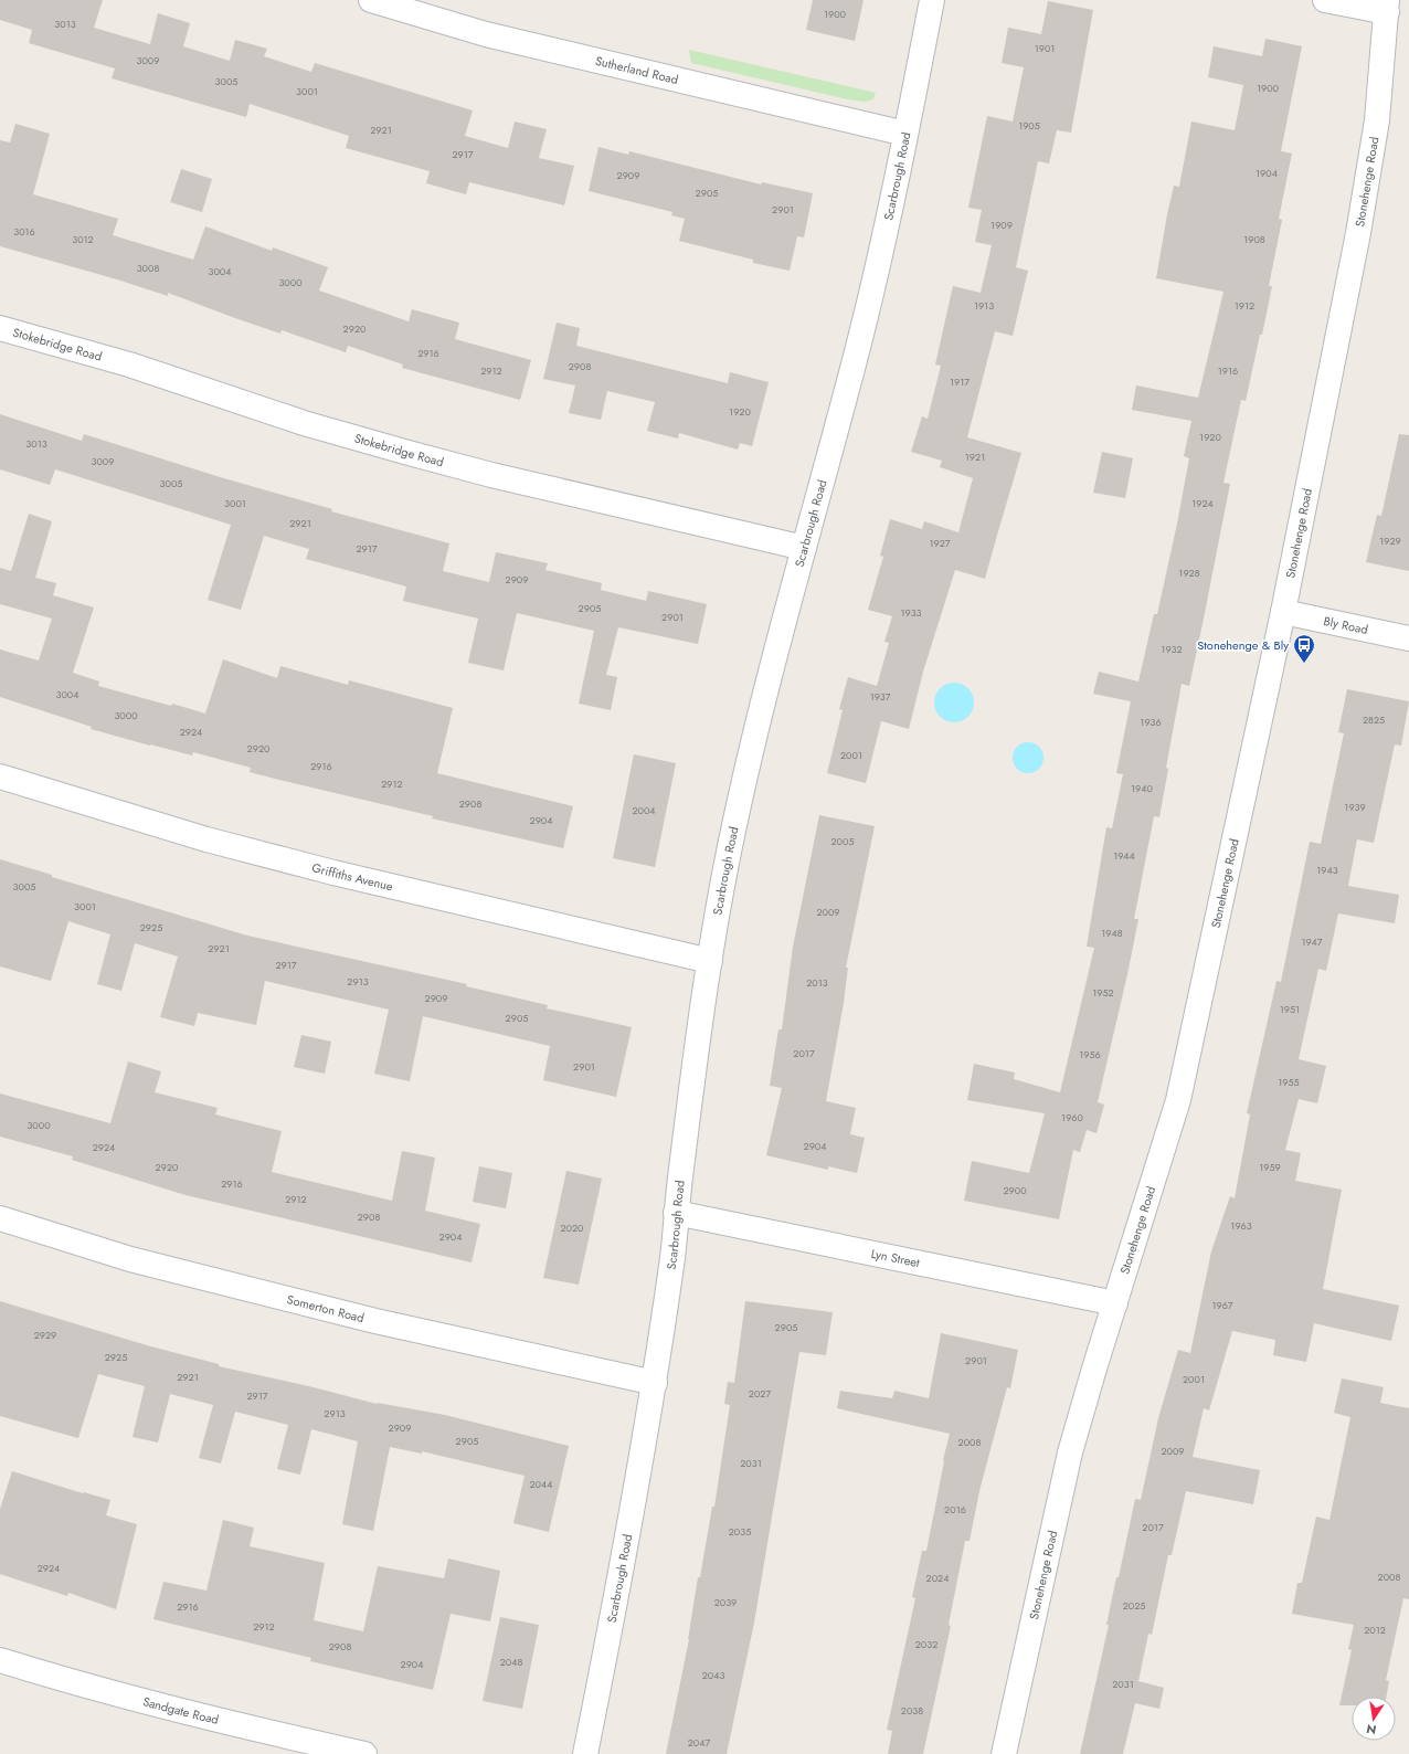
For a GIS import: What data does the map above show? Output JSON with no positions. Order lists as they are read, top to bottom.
{
  "streets": {
    "street": [
      "Sutherland Road",
      "Scarbrough Road",
      "Stonehenge Road",
      "Stokebridge Road",
      "Bly Road",
      "Griffiths Avenue",
      "Lyn Street",
      "Somerton Road",
      "Sandgate Road"
    ]
  },
  "crossings": [
    ["Sutherland Road", "Scarbrough Road"],
    ["Scarbrough Road", "Stokebridge Road"],
    ["Scarbrough Road", "Griffiths Avenue"],
    ["Scarbrough Road", "Lyn Street"],
    ["Scarbrough Road", "Somerton Road"],
    ["Stonehenge Road", "Bly Road"],
    ["Stonehenge Road", "Lyn Street"]
  ],
  "places": {
    "bus stop": ["Stonehenge & Bly"]
  },
  "house_numbers": [
    "1900",
    "3013",
    "1901",
    "3009",
    "3005",
    "1900",
    "3001",
    "1905",
    "2921",
    "2917",
    "1904",
    "2909",
    "2905",
    "2901",
    "1909",
    "3016",
    "3012",
    "1908",
    "3008",
    "3004",
    "3000",
    "1913",
    "1912",
    "2920",
    "2916",
    "2908",
    "2912",
    "1916",
    "1917",
    "1920",
    "1920",
    "3013",
    "1921",
    "3009",
    "3005",
    "3001",
    "1924",
    "2921",
    "1929",
    "1927",
    "2917",
    "1928",
    "2909",
    "2905",
    "1933",
    "2901",
    "1932",
    "3004",
    "1937",
    "3000",
    "2825",
    "1936",
    "2924",
    "2920",
    "2001",
    "2916",
    "2912",
    "1940",
    "2908",
    "1939",
    "2004",
    "2904",
    "2005",
    "1944",
    "1943",
    "3005",
    "3001",
    "2009",
    "2925",
    "1948",
    "1947",
    "2921",
    "2917",
    "2913",
    "2013",
    "1952",
    "2909",
    "1951",
    "2905",
    "2017",
    "1956",
    "2901",
    "1955",
    "1960",
    "3000",
    "2904",
    "2924",
    "2920",
    "1959",
    "2916",
    "2900",
    "2912",
    "2908",
    "1963",
    "2020",
    "2904",
    "1967",
    "2905",
    "2929",
    "2925",
    "2901",
    "2921",
    "2001",
    "2027",
    "2917",
    "2913",
    "2909",
    "2905",
    "2008",
    "2009",
    "2031",
    "2044",
    "2016",
    "2017",
    "2035",
    "2924",
    "2008",
    "2024",
    "2039",
    "2025",
    "2916",
    "2912",
    "2012",
    "2032",
    "2908",
    "2048",
    "2904",
    "2043",
    "2031",
    "2038",
    "2047"
  ],
  "north": "bottom"
}
